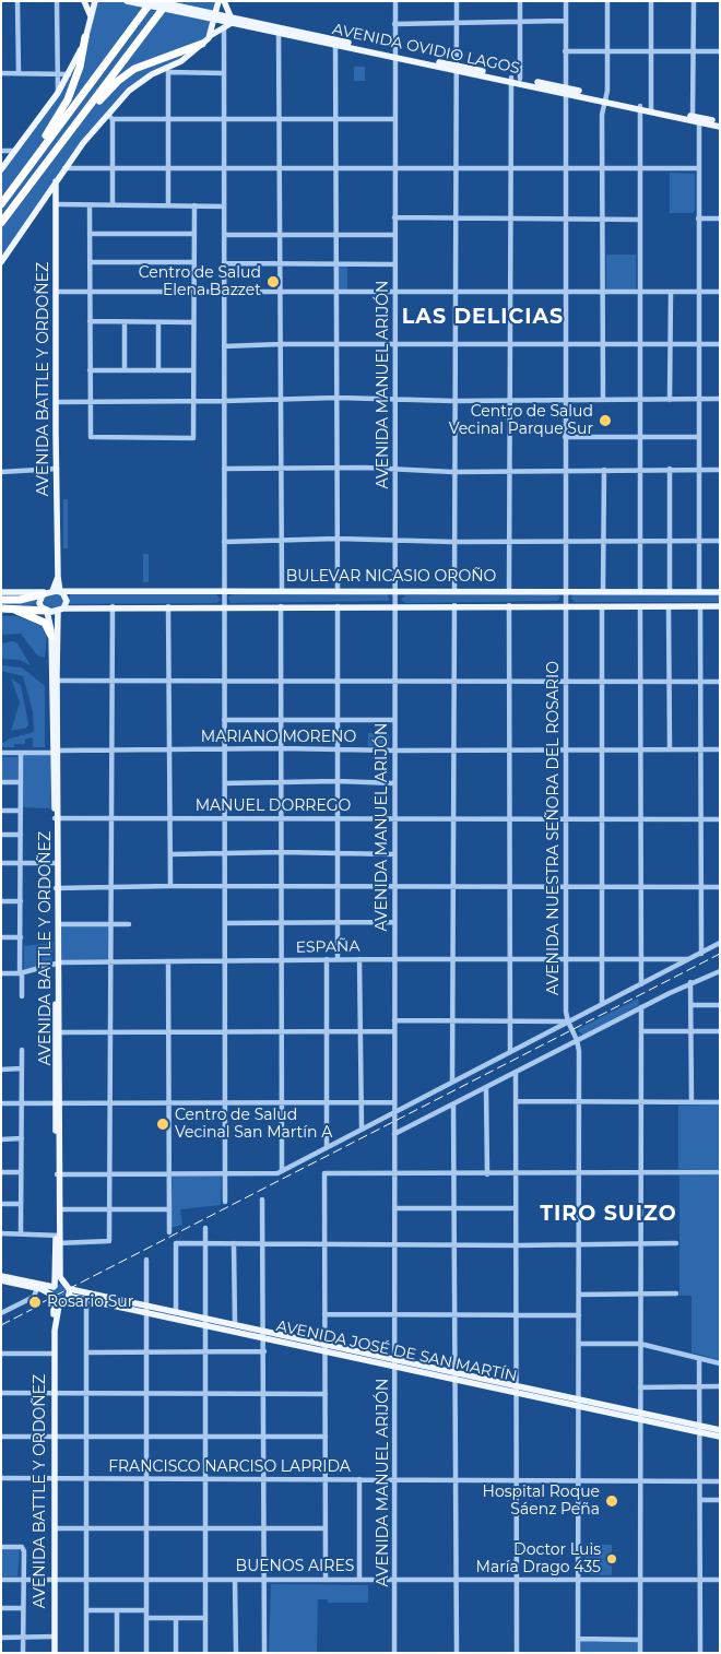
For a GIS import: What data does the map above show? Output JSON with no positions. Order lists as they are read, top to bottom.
{
  "streets": {
    "main road": [
      "AVENIDA OVIDIO LAGOS",
      "AVENIDA BATTLE Y ORDOÑEZ",
      "BULEVAR NICASIO OROÑO",
      "AVENIDA JOSÉ DE SAN MARTÍN"
    ],
    "street": [
      "AVENIDA MANUEL ARIJÓN",
      "MARIANO MORENO",
      "MANUEL DORREGO",
      "AVENIDA NUESTRA SEÑORA DEL ROSARIO",
      "ESPAÑA",
      "FRANCISCO NARCISO LAPRIDA",
      "BUENOS AIRES"
    ]
  },
  "crossings": [
    ["AVENIDA OVIDIO LAGOS", "AVENIDA MANUEL ARIJÓN"],
    ["AVENIDA OVIDIO LAGOS", "AVENIDA NUESTRA SEÑORA DEL ROSARIO"],
    ["AVENIDA BATTLE Y ORDOÑEZ", "BULEVAR NICASIO OROÑO"],
    ["AVENIDA BATTLE Y ORDOÑEZ", "MARIANO MORENO"],
    ["AVENIDA BATTLE Y ORDOÑEZ", "MANUEL DORREGO"],
    ["AVENIDA BATTLE Y ORDOÑEZ", "ESPAÑA"],
    ["AVENIDA BATTLE Y ORDOÑEZ", "AVENIDA JOSÉ DE SAN MARTÍN"],
    ["AVENIDA BATTLE Y ORDOÑEZ", "FRANCISCO NARCISO LAPRIDA"],
    ["AVENIDA BATTLE Y ORDOÑEZ", "BUENOS AIRES"],
    ["AVENIDA MANUEL ARIJÓN", "BULEVAR NICASIO OROÑO"],
    ["AVENIDA MANUEL ARIJÓN", "MARIANO MORENO"],
    ["AVENIDA MANUEL ARIJÓN", "MANUEL DORREGO"],
    ["AVENIDA MANUEL ARIJÓN", "ESPAÑA"],
    ["AVENIDA MANUEL ARIJÓN", "AVENIDA JOSÉ DE SAN MARTÍN"],
    ["AVENIDA MANUEL ARIJÓN", "FRANCISCO NARCISO LAPRIDA"],
    ["AVENIDA MANUEL ARIJÓN", "BUENOS AIRES"],
    ["BULEVAR NICASIO OROÑO", "AVENIDA NUESTRA SEÑORA DEL ROSARIO"],
    ["MARIANO MORENO", "AVENIDA NUESTRA SEÑORA DEL ROSARIO"],
    ["MANUEL DORREGO", "AVENIDA NUESTRA SEÑORA DEL ROSARIO"],
    ["AVENIDA NUESTRA SEÑORA DEL ROSARIO", "ESPAÑA"],
    ["AVENIDA NUESTRA SEÑORA DEL ROSARIO", "AVENIDA JOSÉ DE SAN MARTÍN"],
    ["AVENIDA NUESTRA SEÑORA DEL ROSARIO", "FRANCISCO NARCISO LAPRIDA"],
    ["AVENIDA NUESTRA SEÑORA DEL ROSARIO", "BUENOS AIRES"]
  ],
  "districts": ["LAS DELICIAS", "TIRO SUIZO"],
  "places": [
    "Centro de Salud Elena Bazzet",
    "Centro de Salud Vecinal Parque Sur",
    "Centro de Salud Vecinal San Martín A",
    "Rosario Sur",
    "Hospital Roque Sáenz Peña",
    "Doctor Luis María Drago 435"
  ]
}
